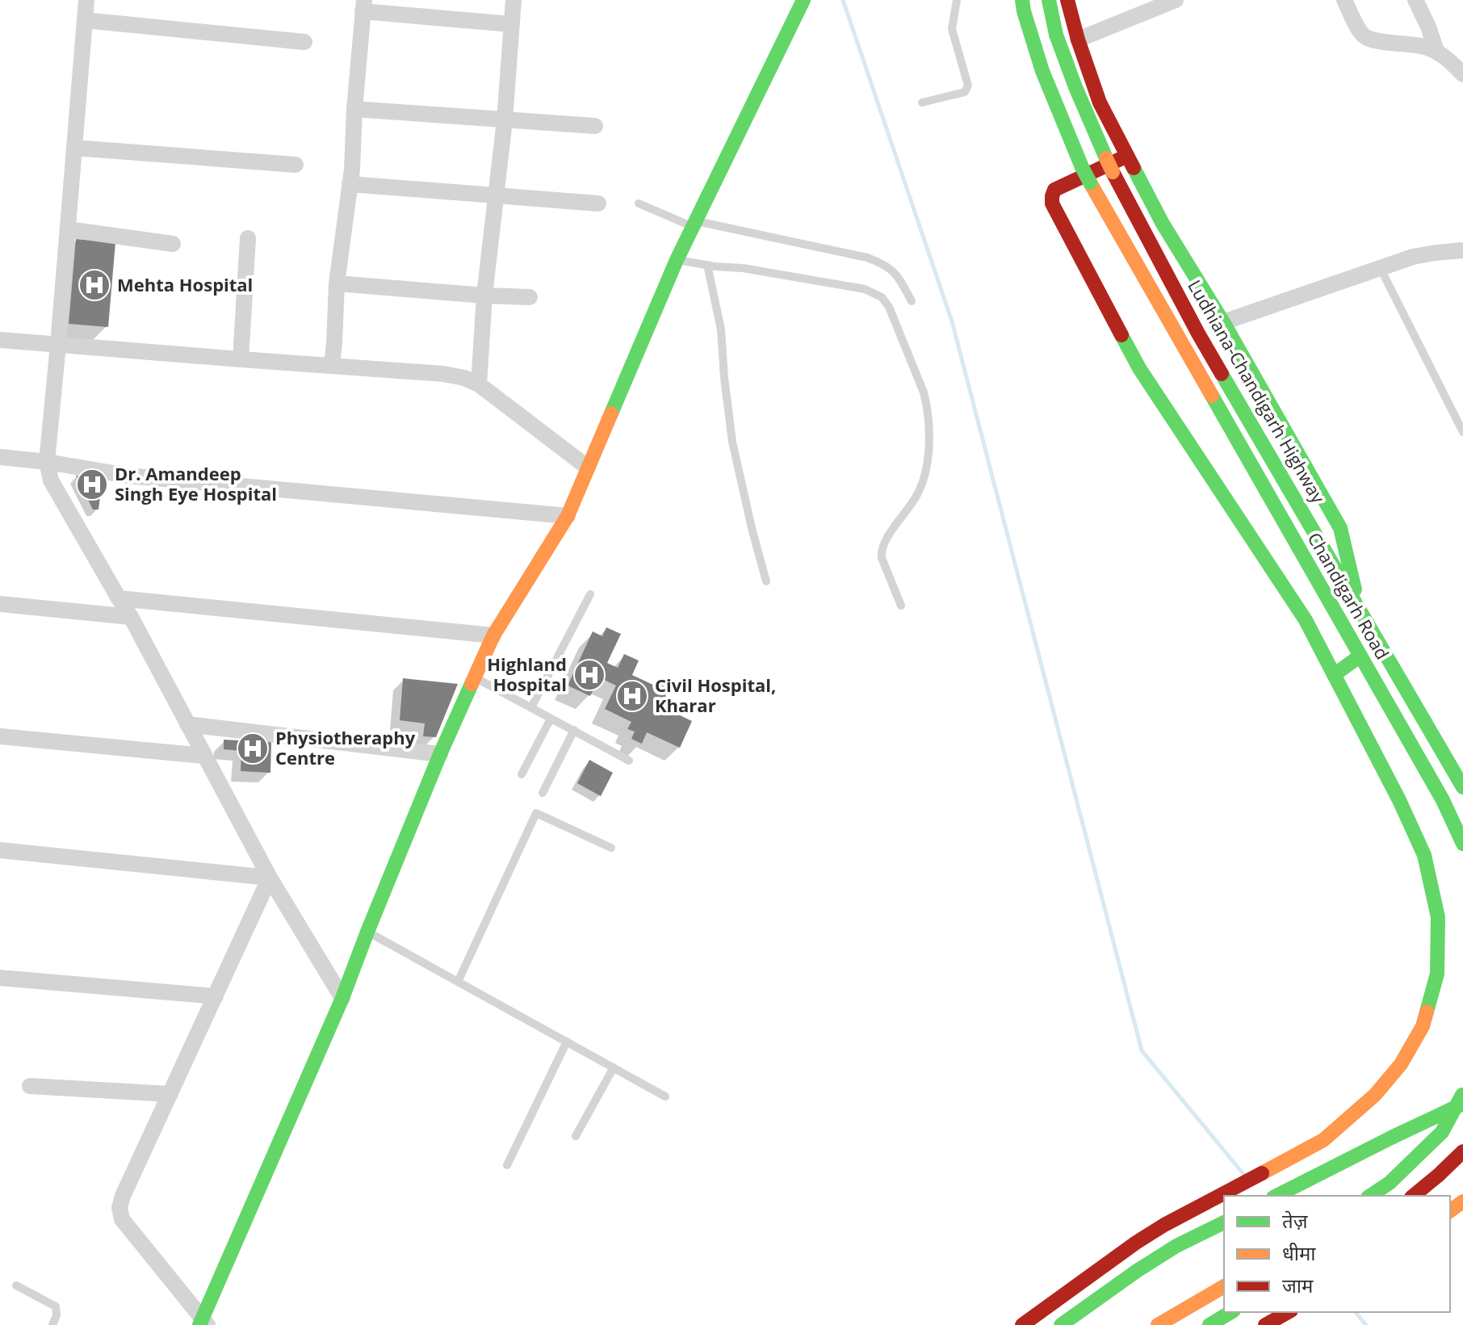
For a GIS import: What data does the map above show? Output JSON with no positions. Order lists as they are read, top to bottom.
{
  "streets": {
    "main road": ["Ludhiana-Chandigarh Highway", "Chandigarh Road"]
  },
  "places": {
    "hospital": [
      "Mehta Hospital",
      "Dr. Amandeep Singh Eye Hospital",
      "Highland Hospital",
      "Civil Hospital, Kharar",
      "Physiotheraphy Centre"
    ]
  },
  "legend": ["तेज़", "धीमा", "जाम"]
}
